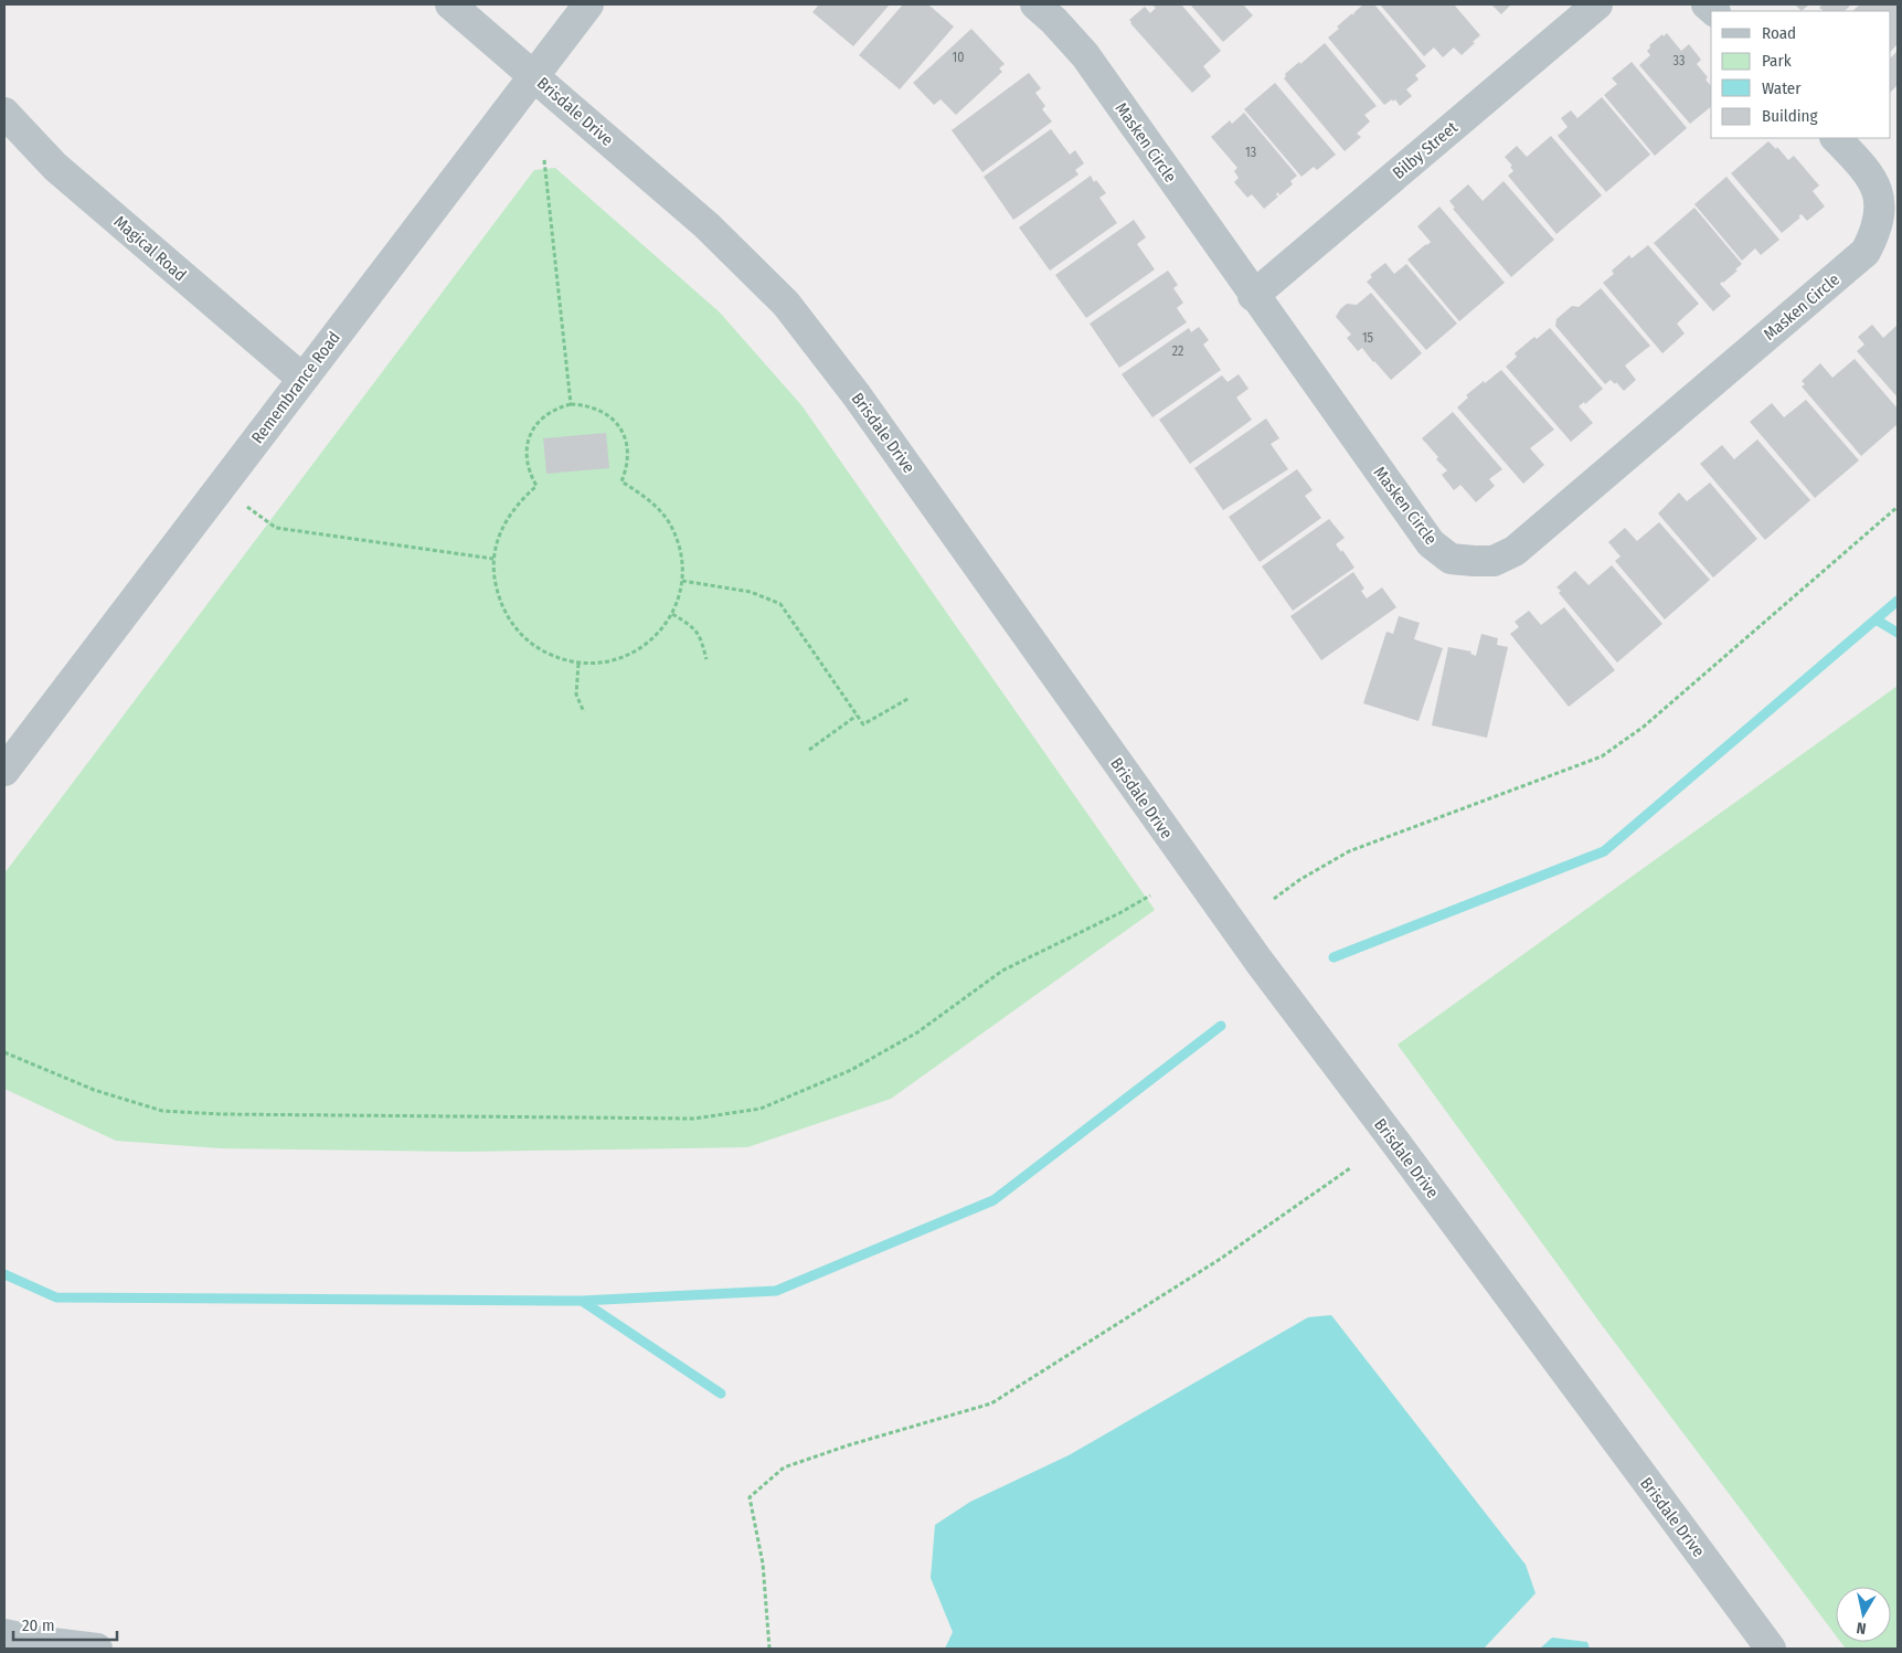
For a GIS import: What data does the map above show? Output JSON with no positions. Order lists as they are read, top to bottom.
{
  "streets": {
    "street": [
      "Brisdale Drive",
      "Masken Circle",
      "Bilby Street",
      "Magical Road",
      "Remembrance Road"
    ]
  },
  "crossings": [
    ["Brisdale Drive", "Remembrance Road"],
    ["Masken Circle", "Bilby Street"],
    ["Magical Road", "Remembrance Road"]
  ],
  "house_numbers": [
    "10",
    "33",
    "13",
    "15",
    "22"
  ],
  "legend": [
    "Road",
    "Park",
    "Water",
    "Building"
  ],
  "scale_bar": "20 m",
  "north": "bottom"
}
